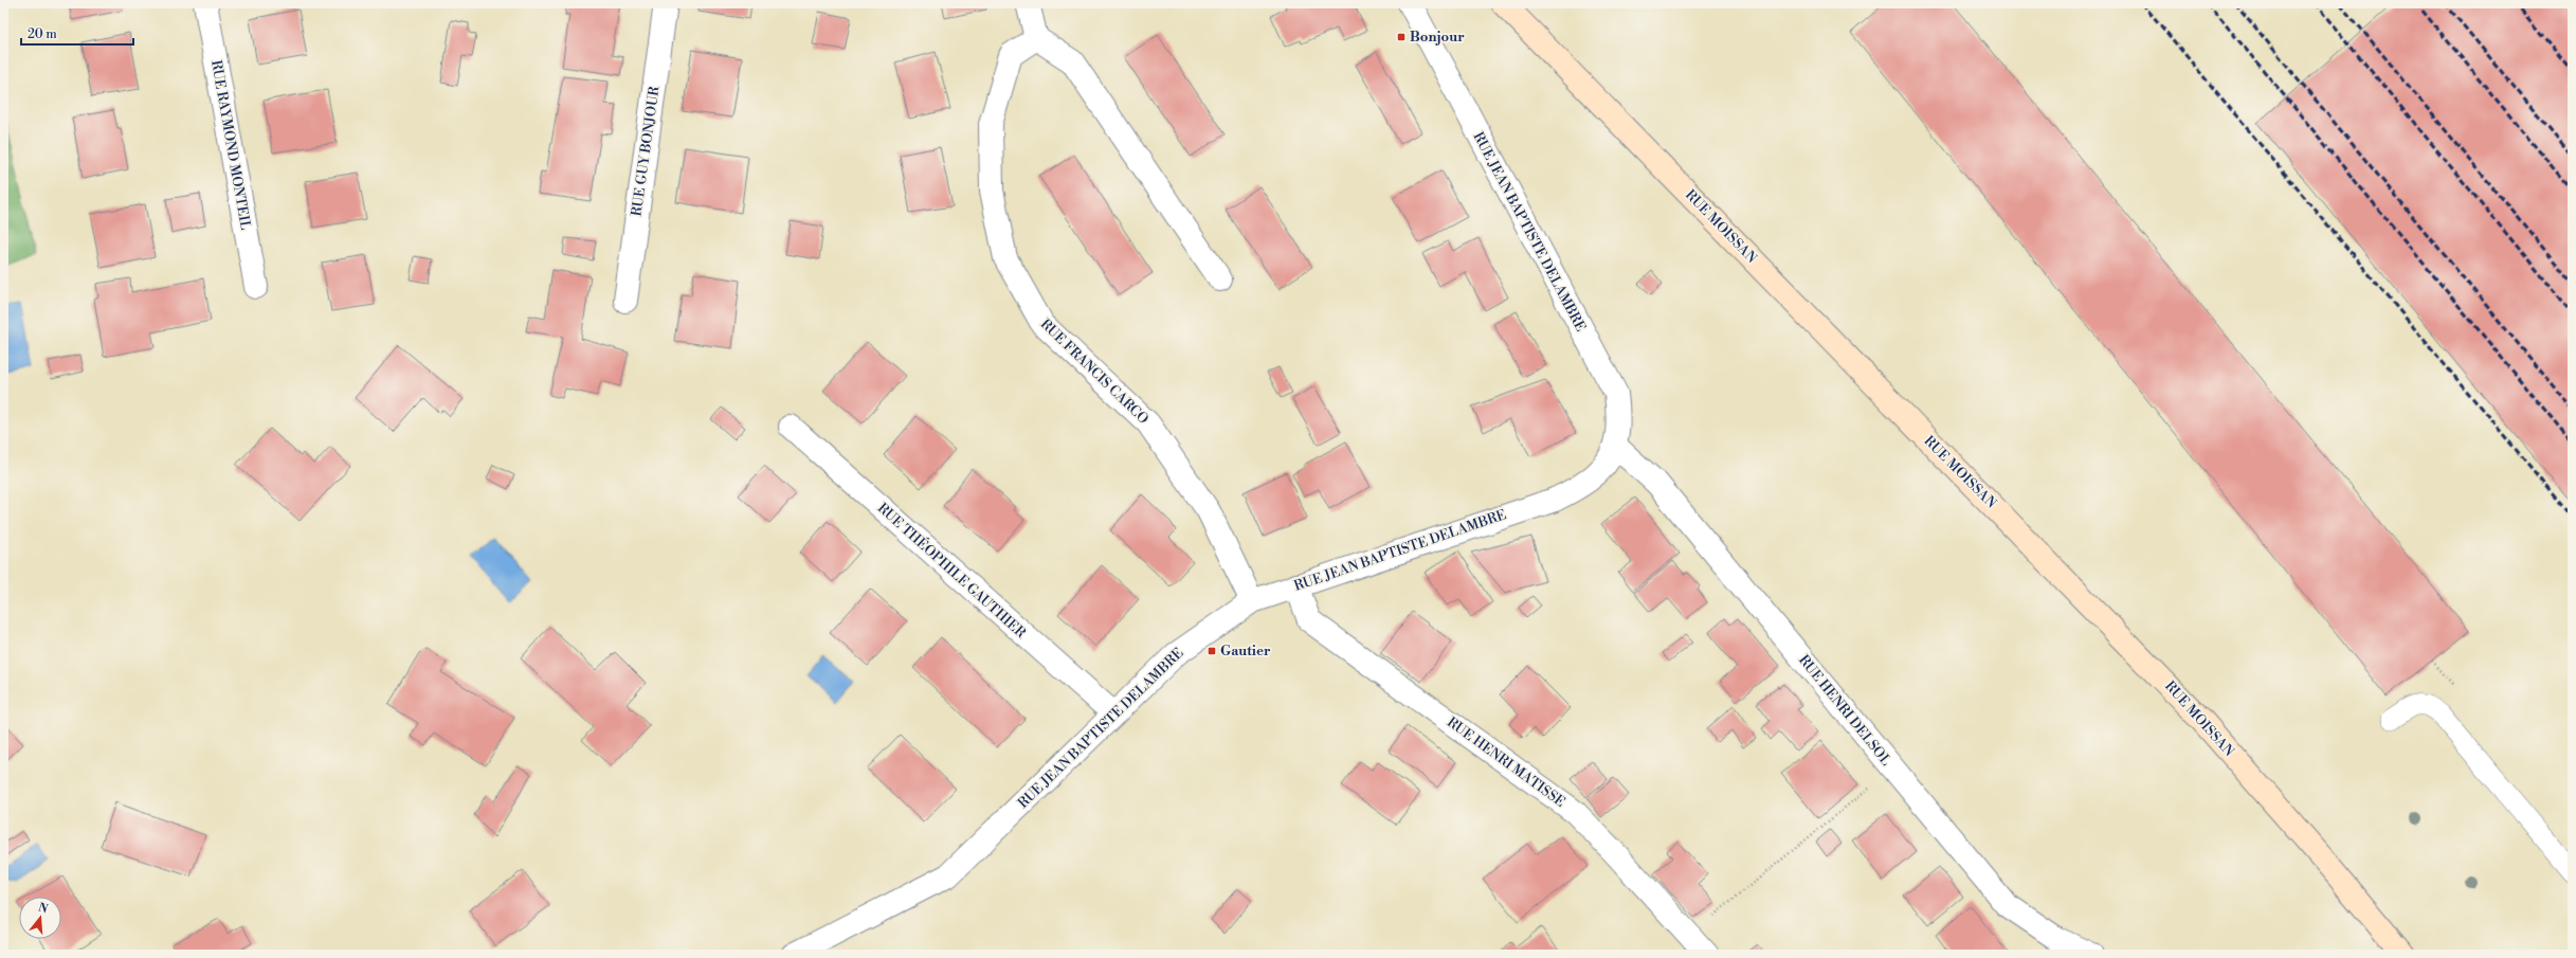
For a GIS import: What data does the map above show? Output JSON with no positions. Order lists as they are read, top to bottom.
{
  "streets": {
    "main road": ["RUE MOISSAN"],
    "street": [
      "RUE RAYMOND MONTEIL",
      "RUE GUY BONJOUR",
      "RUE JEAN BAPTISTE DELAMBRE",
      "RUE FRANCIS CARCO",
      "RUE THÉOPHILE GAUTHIER",
      "RUE HENRI DELSOL",
      "RUE HENRI MATISSE"
    ]
  },
  "crossings": [
    ["RUE JEAN BAPTISTE DELAMBRE", "RUE FRANCIS CARCO"],
    ["RUE JEAN BAPTISTE DELAMBRE", "RUE THÉOPHILE GAUTHIER"],
    ["RUE JEAN BAPTISTE DELAMBRE", "RUE HENRI DELSOL"],
    ["RUE JEAN BAPTISTE DELAMBRE", "RUE HENRI MATISSE"]
  ],
  "places": {
    "transit": ["Bonjour", "Gautier"]
  },
  "scale_bar": "20 m",
  "north": "top"
}
